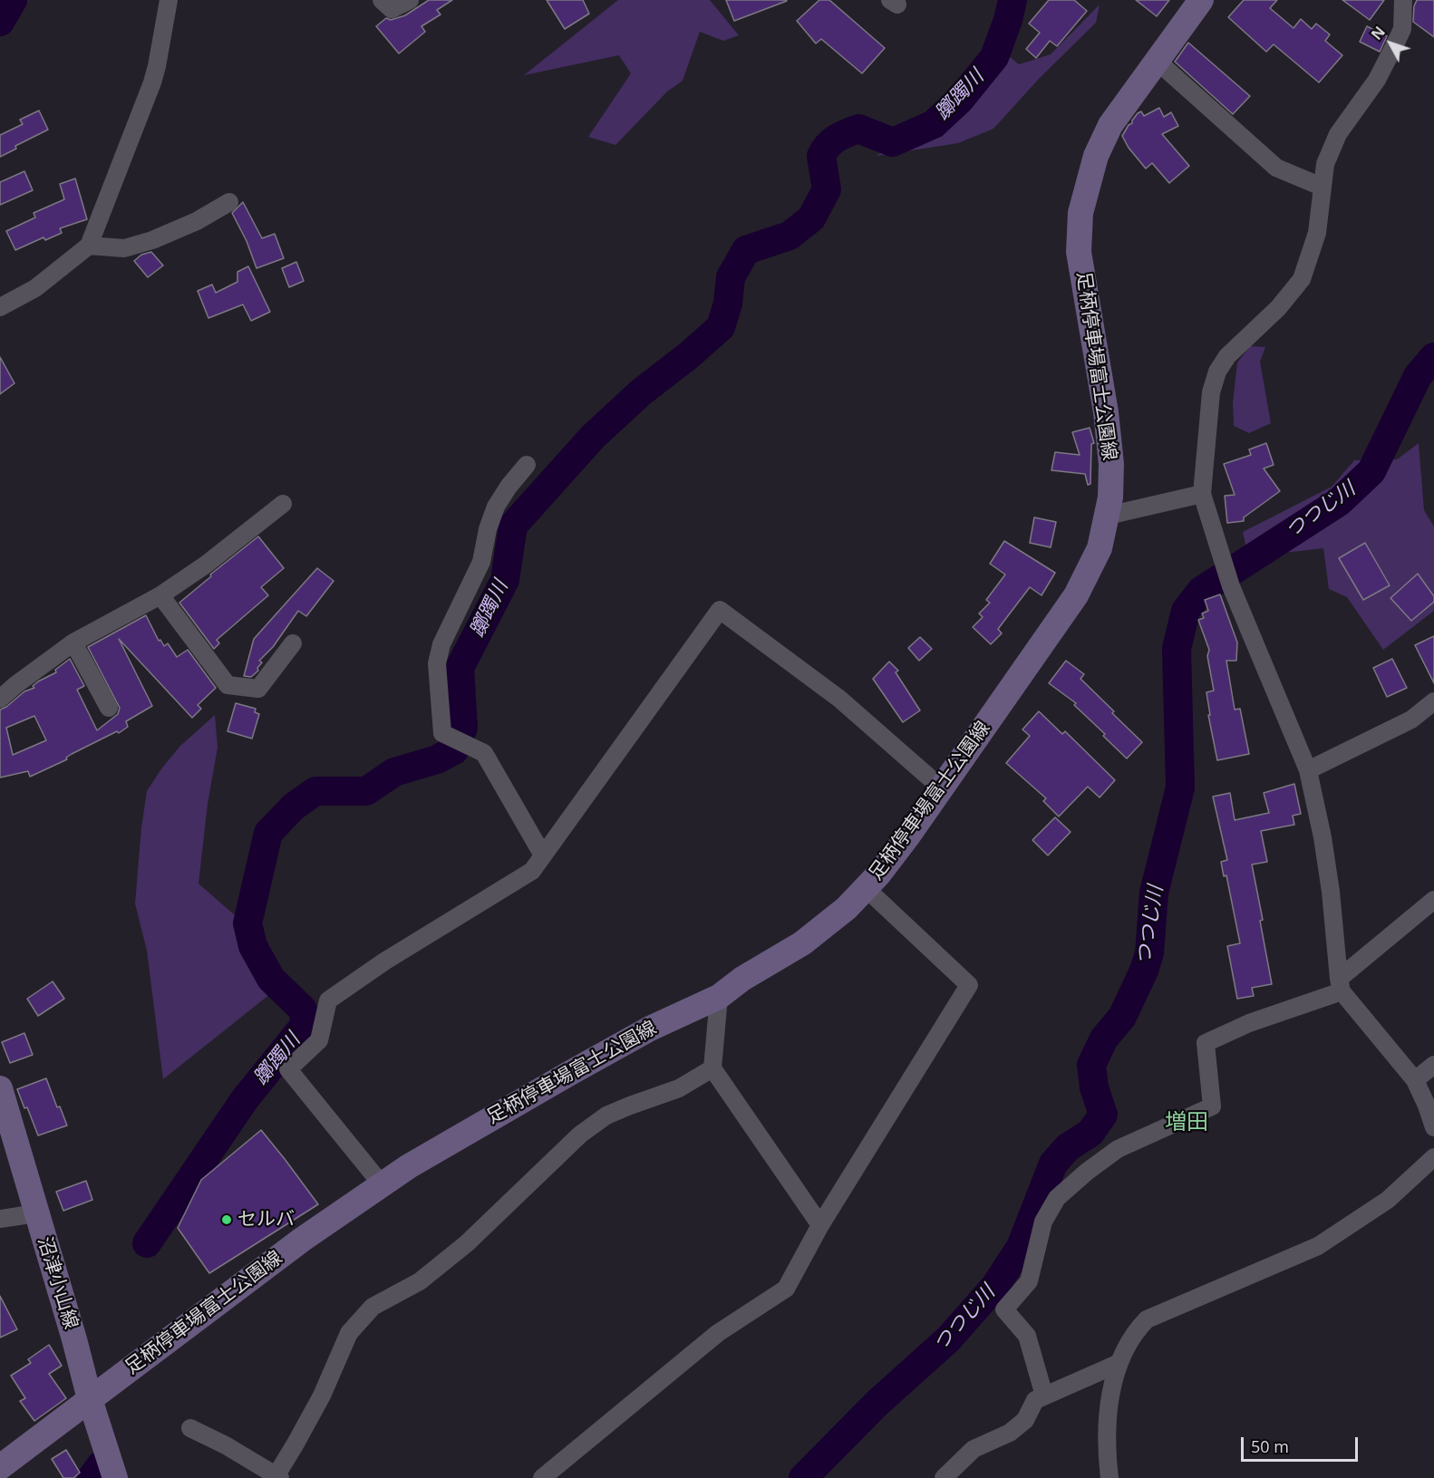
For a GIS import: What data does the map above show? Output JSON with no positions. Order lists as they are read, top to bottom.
{
  "streets": {
    "main road": ["足柄停車場富士公園線", "沼津小山線"]
  },
  "crossings": [
    ["足柄停車場富士公園線", "沼津小山線"]
  ],
  "districts": ["増田"],
  "water": ["躑躅川", "つつじ川"],
  "places": ["セルバ"],
  "scale_bar": "50 m",
  "north": "top left"
}
